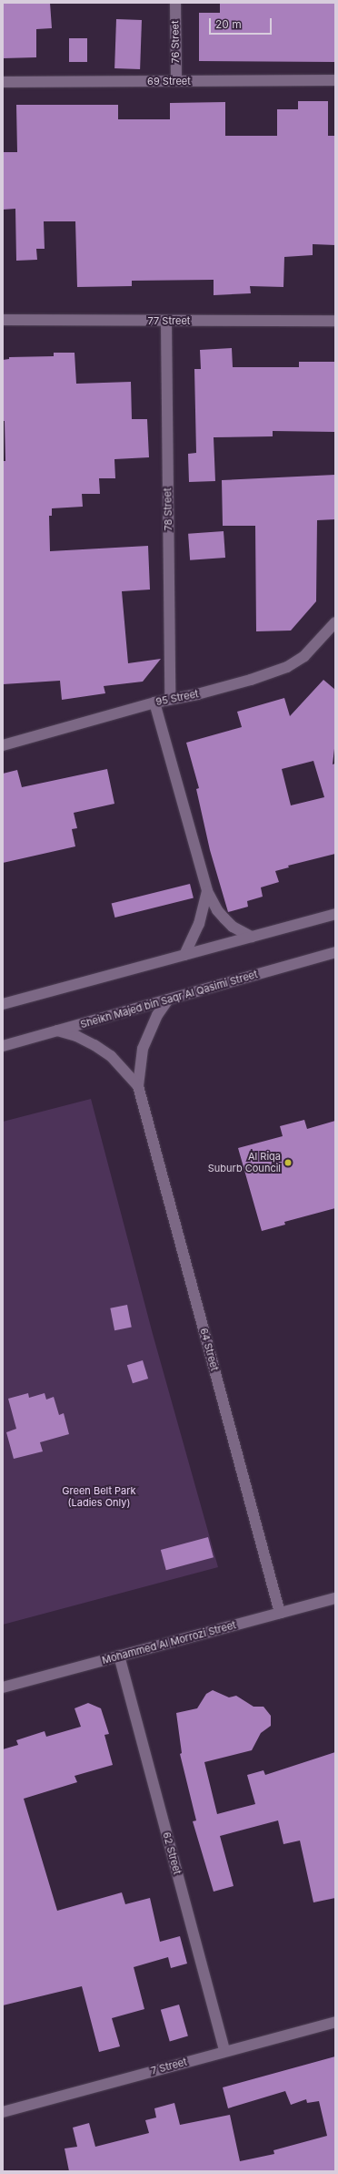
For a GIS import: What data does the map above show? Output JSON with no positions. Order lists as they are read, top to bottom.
{
  "streets": {
    "street": [
      "76 Street",
      "69 Street",
      "77 Street",
      "78 Street",
      "95 Street",
      "Sheikh Majed bin Saqr Al Qasimi Street",
      "64 Street",
      "Mohammed Al Morrozi Street",
      "62 Street",
      "7 Street"
    ]
  },
  "crossings": [
    ["76 Street", "69 Street"],
    ["77 Street", "78 Street"],
    ["78 Street", "95 Street"],
    ["Sheikh Majed bin Saqr Al Qasimi Street", "64 Street"],
    ["64 Street", "Mohammed Al Morrozi Street"],
    ["Mohammed Al Morrozi Street", "62 Street"],
    ["62 Street", "7 Street"]
  ],
  "parks": ["Green Belt Park (Ladies Only)"],
  "places": ["Al Riqa Suburb Council"],
  "scale_bar": "20 m"
}
